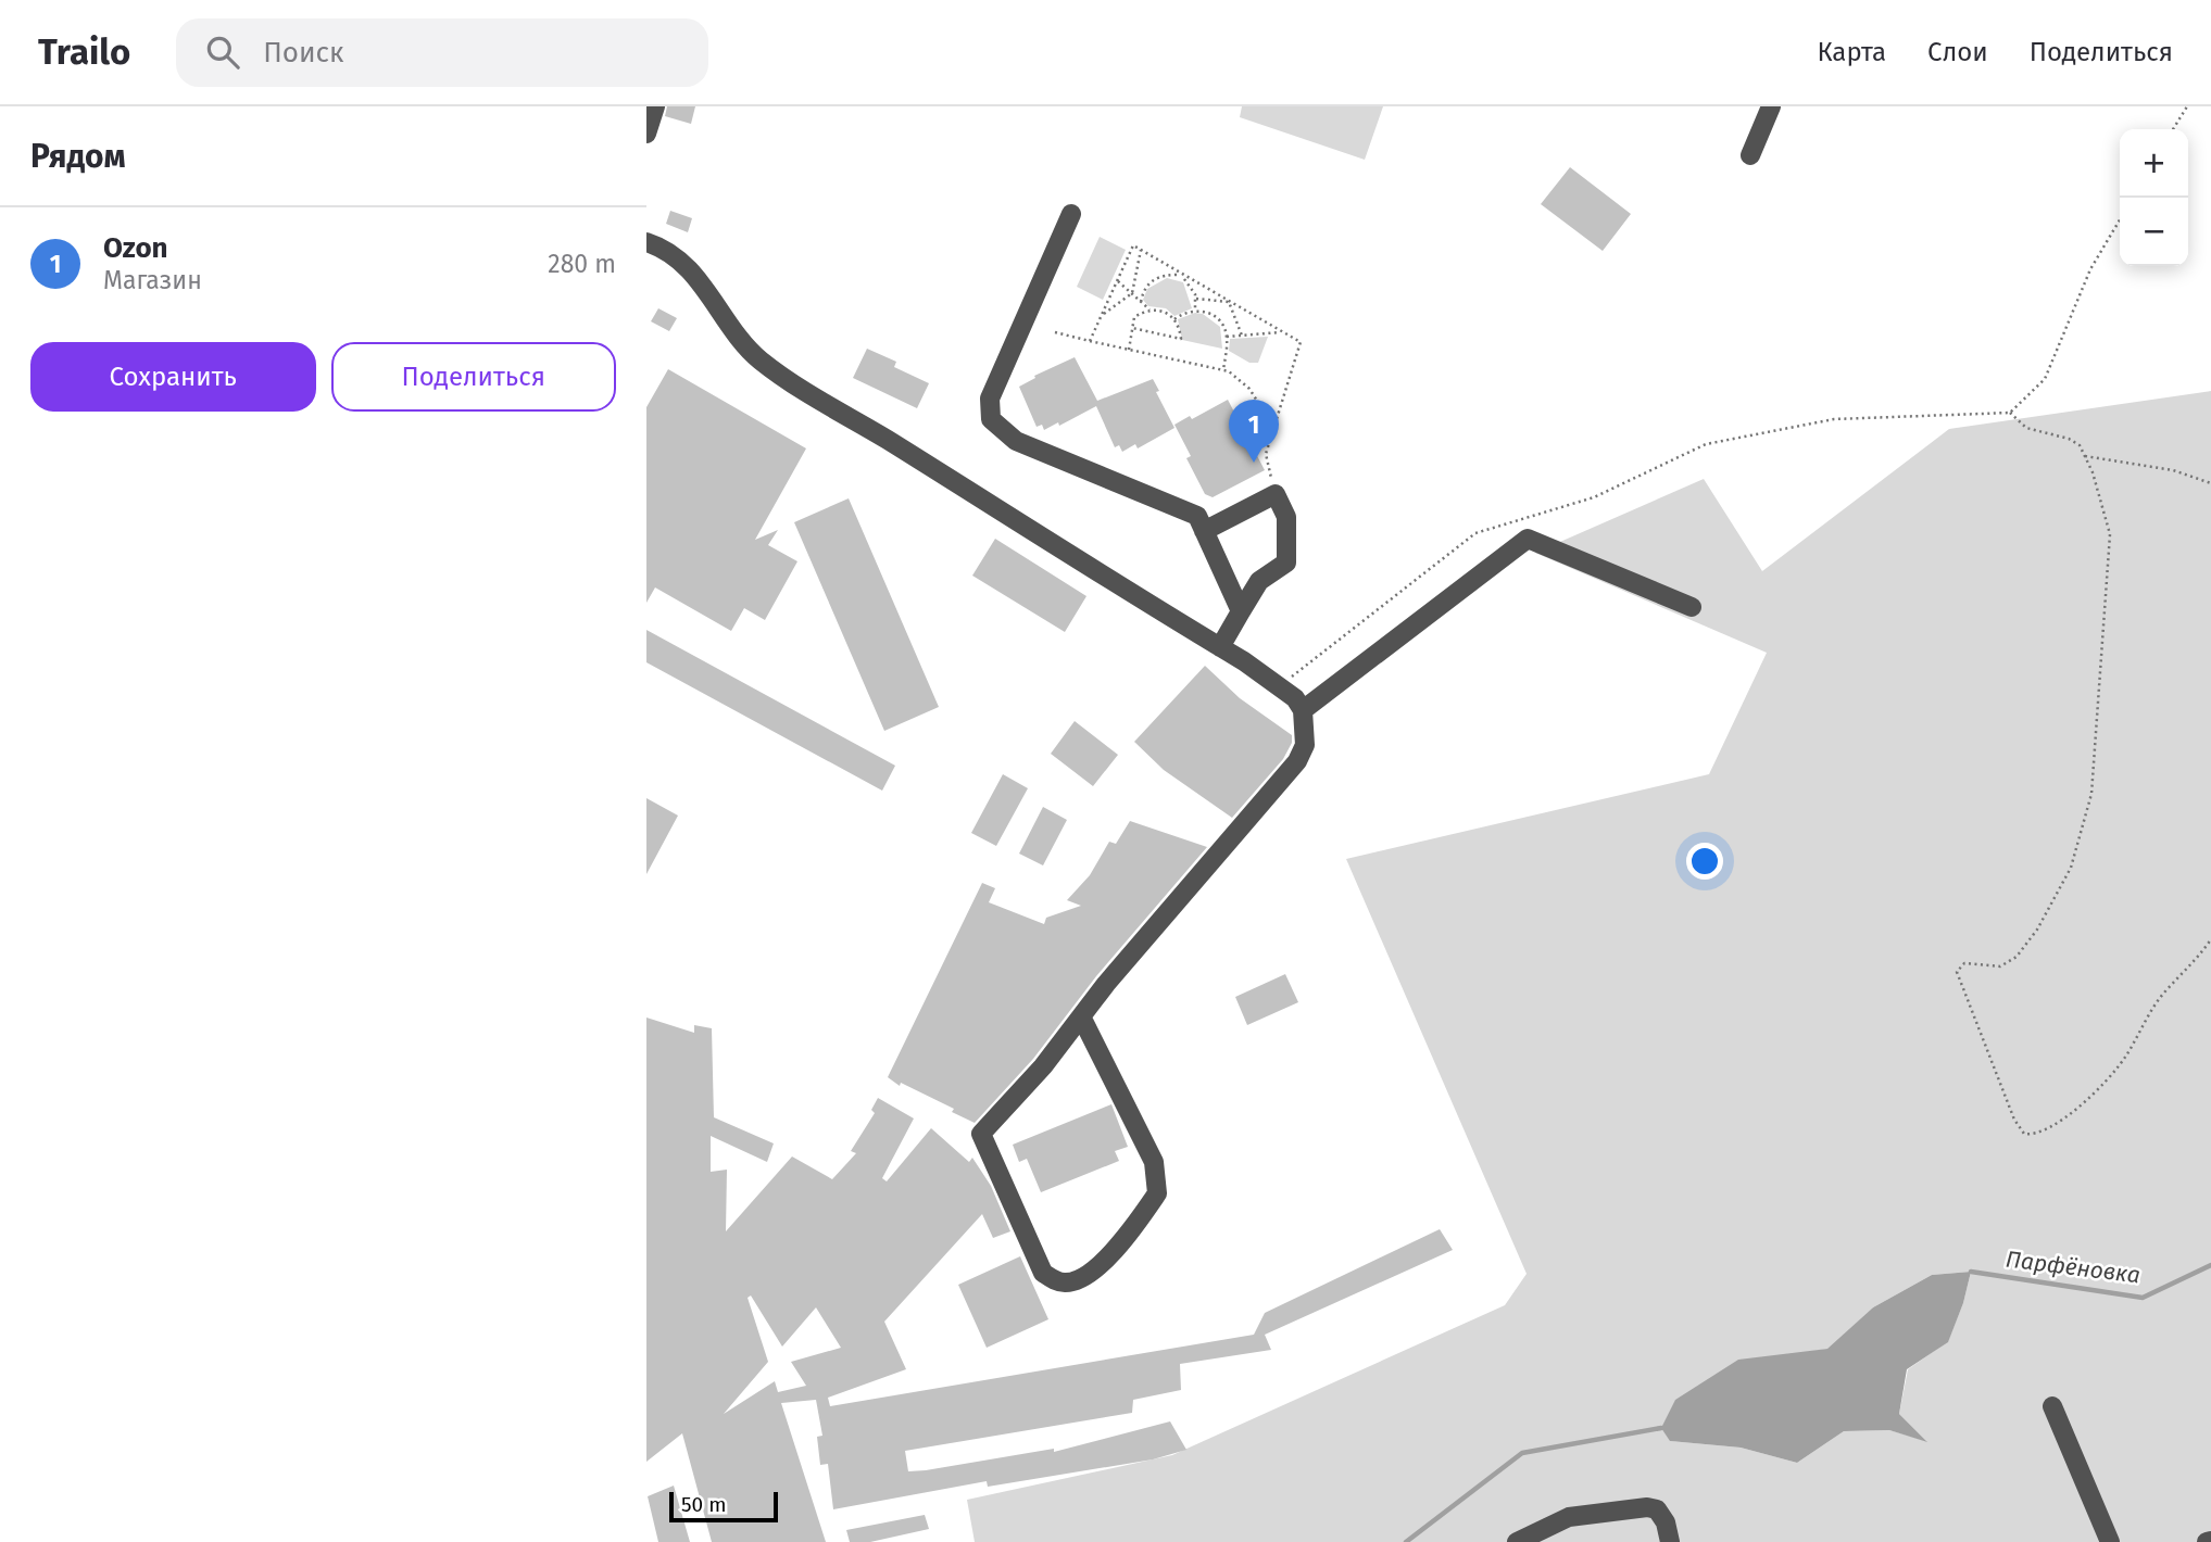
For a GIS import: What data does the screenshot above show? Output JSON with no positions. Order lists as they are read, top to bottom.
{
  "water": ["Парфёновка"],
  "scale_bar": "50 m",
  "page": {
    "header": "Trailo",
    "search": "Поиск",
    "nav": ["Карта", "Слои", "Поделиться"],
    "heading": "Рядом",
    "map_buttons": ["+", "−"],
    "list": [
      {
        "mark": "1",
        "name": "Ozon",
        "note": "Магазин",
        "value": "280 m"
      }
    ],
    "buttons": ["Сохранить", "Поделиться"],
    "pins": "1",
    "scale": "50 m"
  }
}
